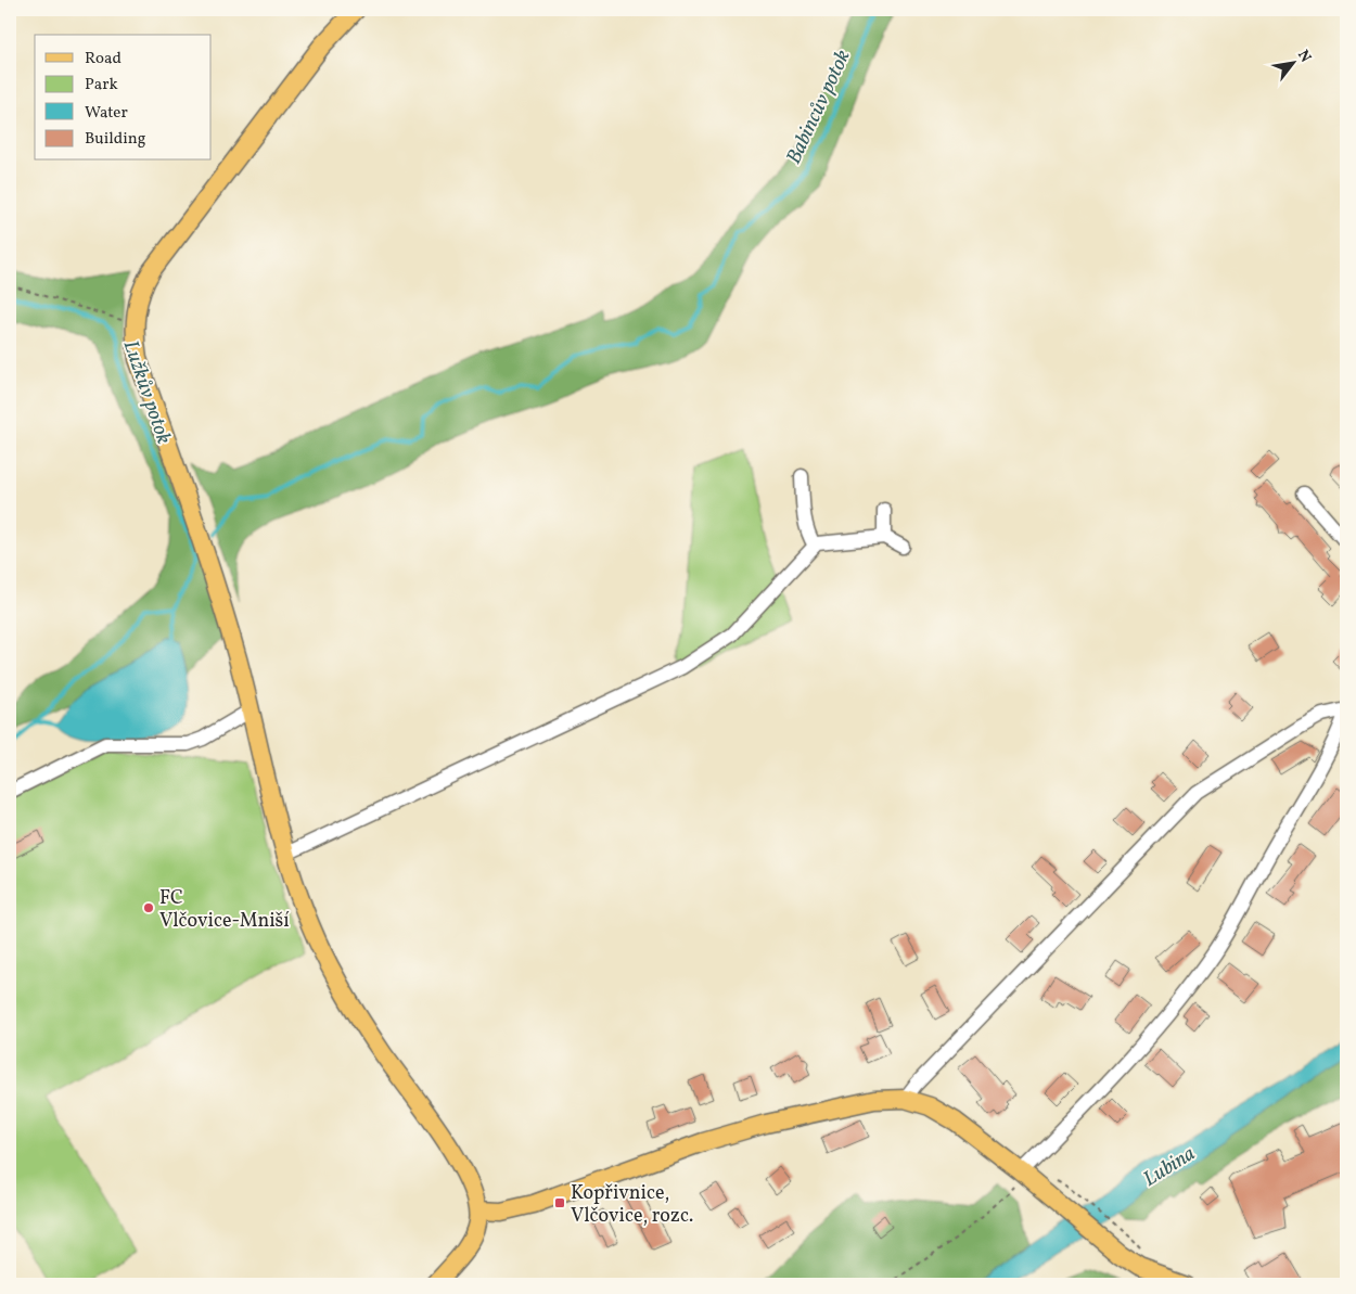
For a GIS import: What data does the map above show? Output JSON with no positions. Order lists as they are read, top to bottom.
{
  "water": ["Babincův potok", "Lužkův potok", "Lubina"],
  "places": {
    "other": ["FC Vlčovice-Mniší"],
    "transit": ["Kopřivnice, Vlčovice, rozc."]
  },
  "legend": [
    "Road",
    "Park",
    "Water",
    "Building"
  ],
  "north": "top right"
}
